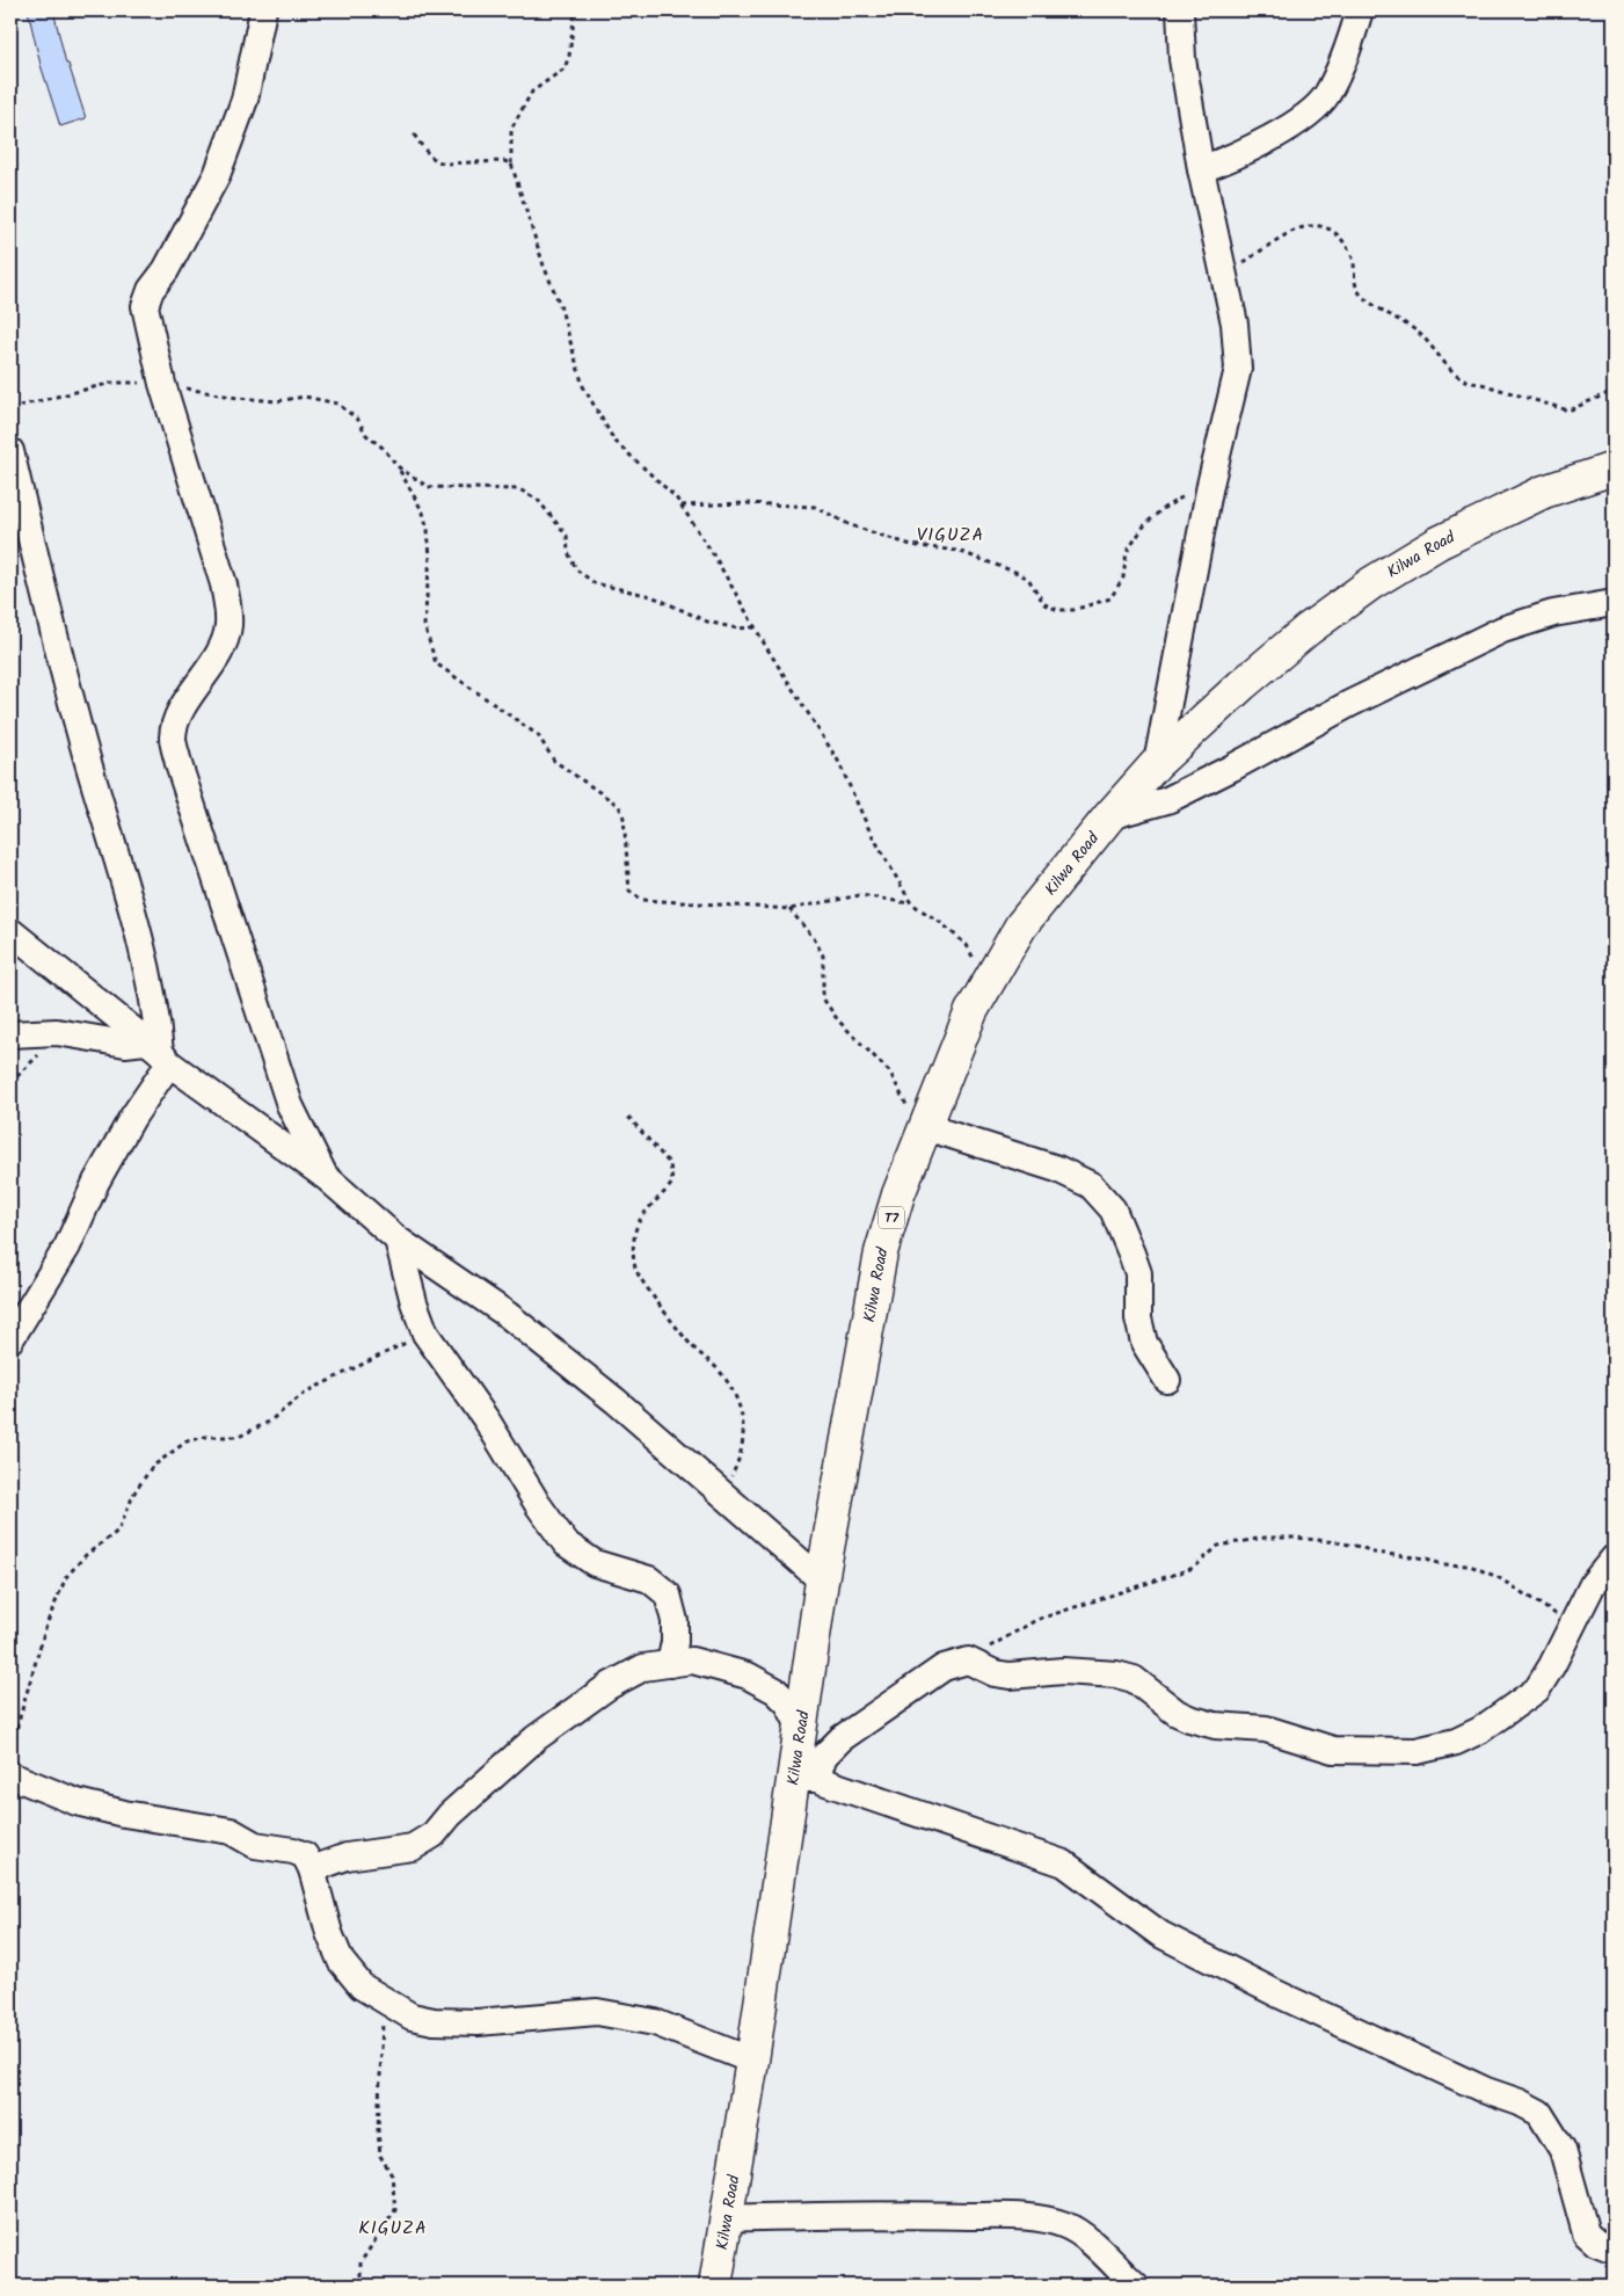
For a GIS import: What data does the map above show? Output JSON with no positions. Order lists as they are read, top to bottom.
{
  "streets": {
    "highway": ["Kilwa Road", "T7"]
  },
  "districts": ["VIGUZA", "KIGUZA"]
}
